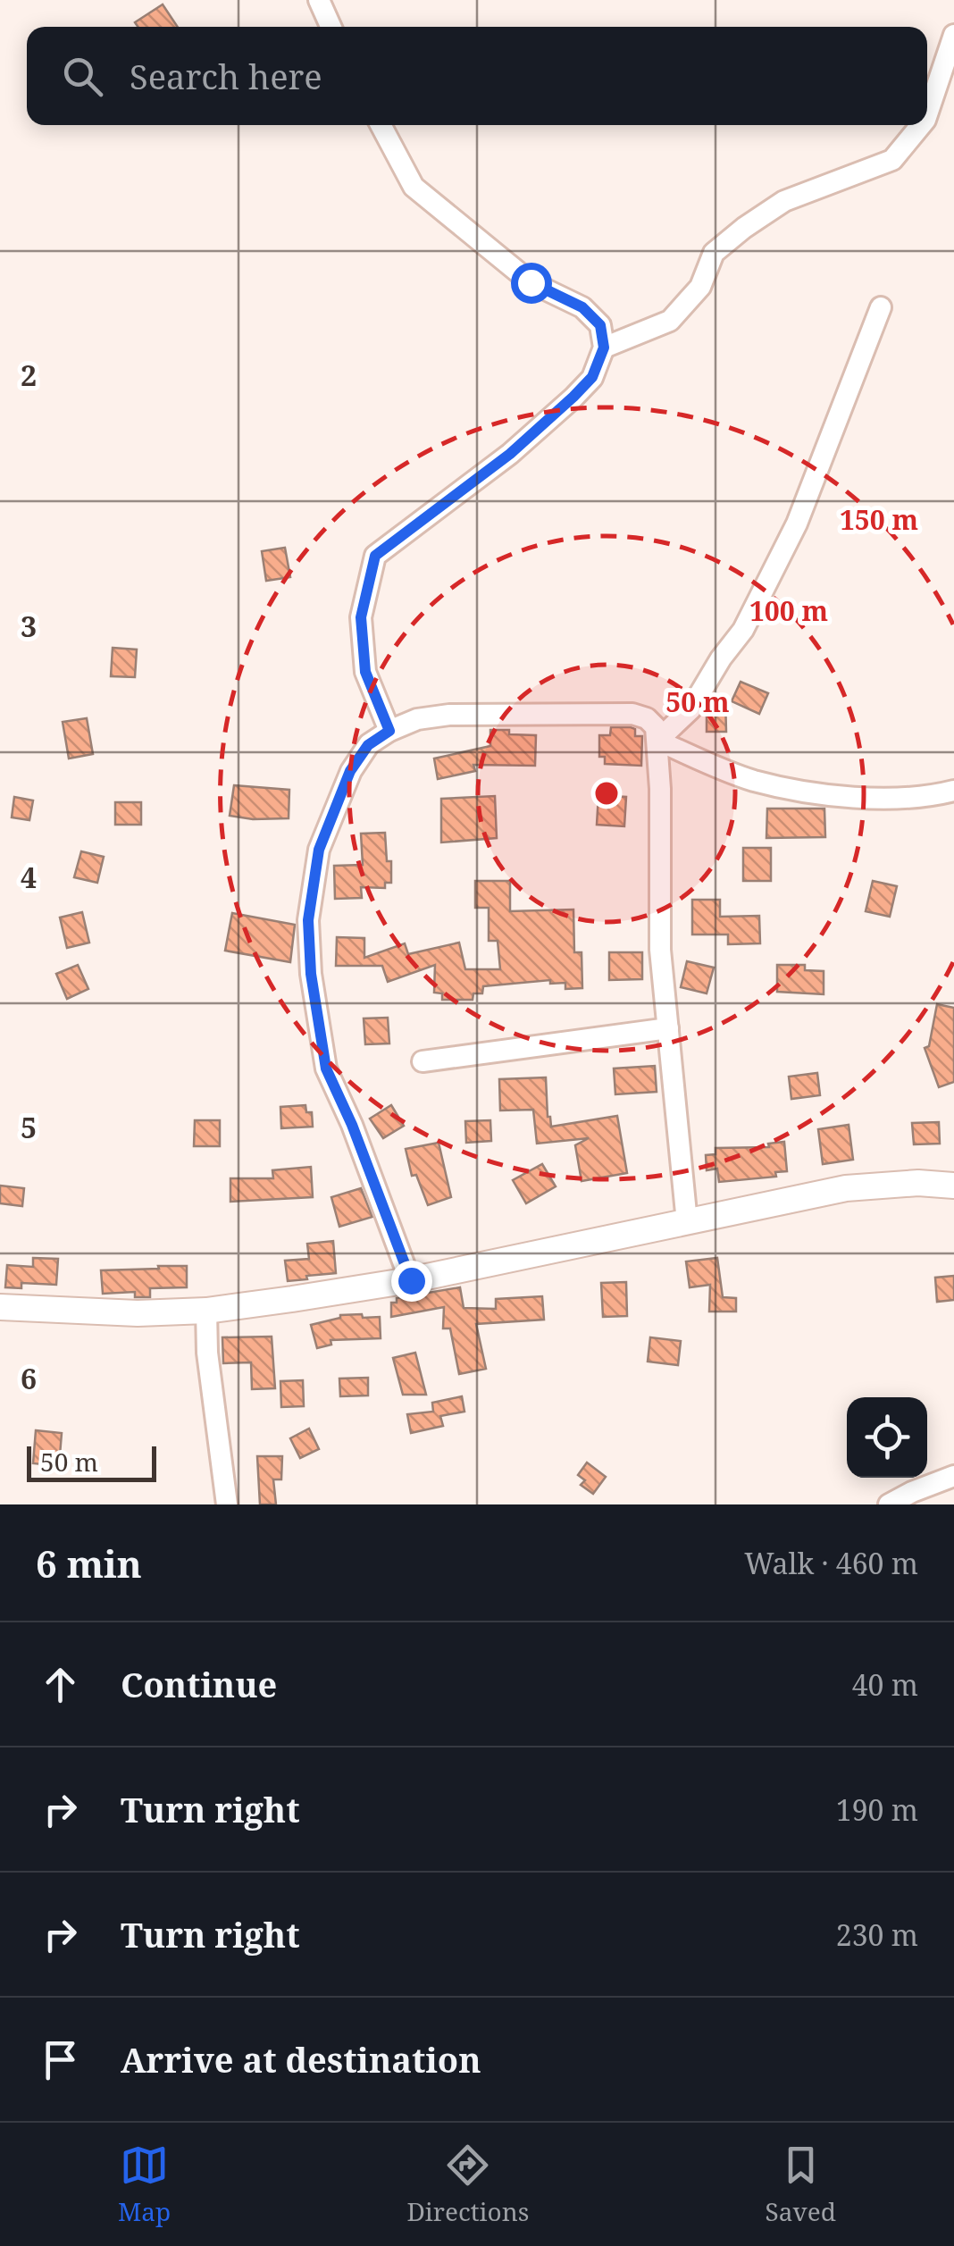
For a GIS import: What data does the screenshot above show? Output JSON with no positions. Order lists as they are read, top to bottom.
{
  "scale_bar": "50 m",
  "page": {
    "search": "Search here",
    "scale": "50 m",
    "heading": ["6 min", "Walk · 460 m"],
    "list": [
      ["Continue", "40 m"],
      ["Turn right", "190 m"],
      ["Turn right", "230 m"],
      "Arrive at destination"
    ],
    "nav": ["Map", "Directions", "Saved"]
  },
  "grid": {
    "rows": [
      "2",
      "3",
      "4",
      "5",
      "6"
    ]
  },
  "rings": ["150 m", "100 m", "50 m"]
}
